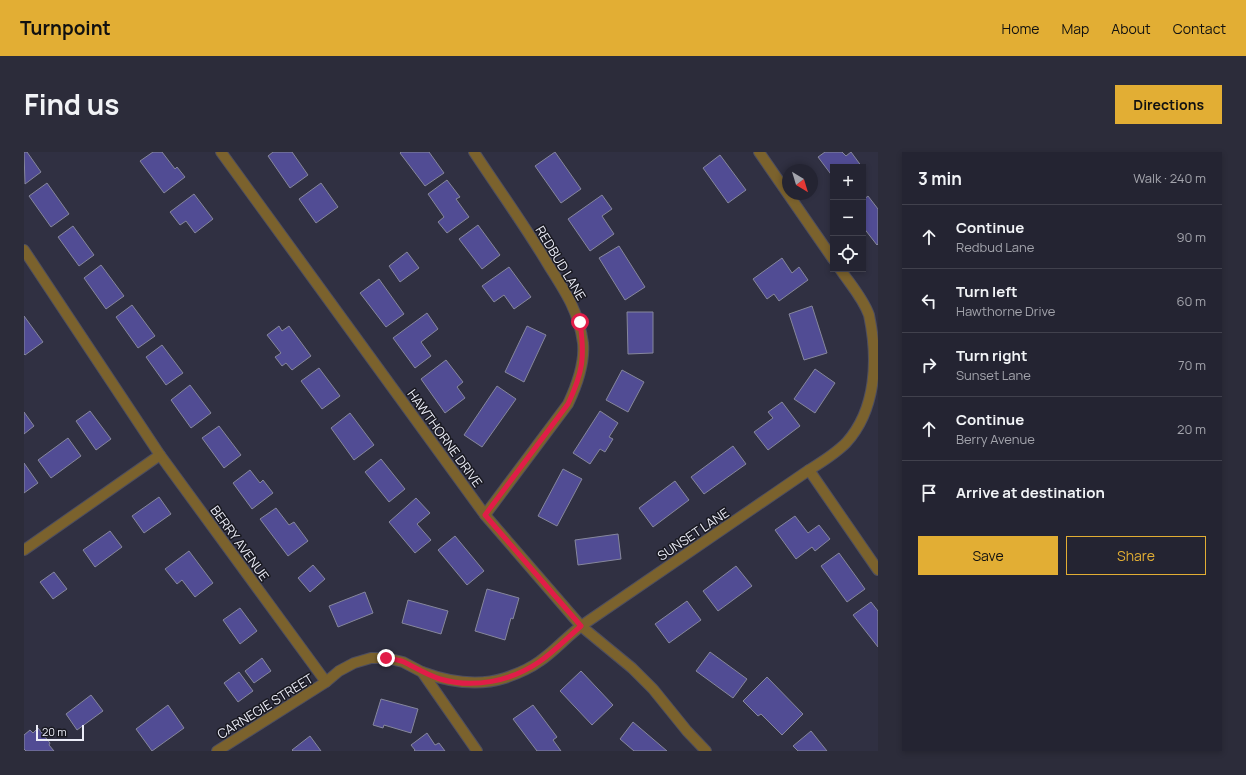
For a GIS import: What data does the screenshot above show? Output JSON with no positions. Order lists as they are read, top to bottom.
{
  "streets": {
    "street": [
      "REDBUD LANE",
      "HAWTHORNE DRIVE",
      "SUNSET LANE",
      "BERRY AVENUE",
      "CARNEGIE STREET"
    ]
  },
  "crossings": [
    ["REDBUD LANE", "HAWTHORNE DRIVE"],
    ["HAWTHORNE DRIVE", "SUNSET LANE"],
    ["BERRY AVENUE", "CARNEGIE STREET"]
  ],
  "scale_bar": "20 m",
  "north": "bottom right",
  "page": {
    "header": "Turnpoint",
    "nav": [
      "Home",
      "Map",
      "About",
      "Contact"
    ],
    "title": "Find us",
    "buttons": [
      "Directions",
      ["Save", "Share"]
    ],
    "heading": ["3 min", "Walk · 240 m"],
    "map_buttons": ["+", "−"],
    "list": [
      ["Continue", "Redbud Lane", "90 m"],
      ["Turn left", "Hawthorne Drive", "60 m"],
      ["Turn right", "Sunset Lane", "70 m"],
      ["Continue", "Berry Avenue", "20 m"],
      "Arrive at destination"
    ],
    "scale": "20 m"
  }
}
